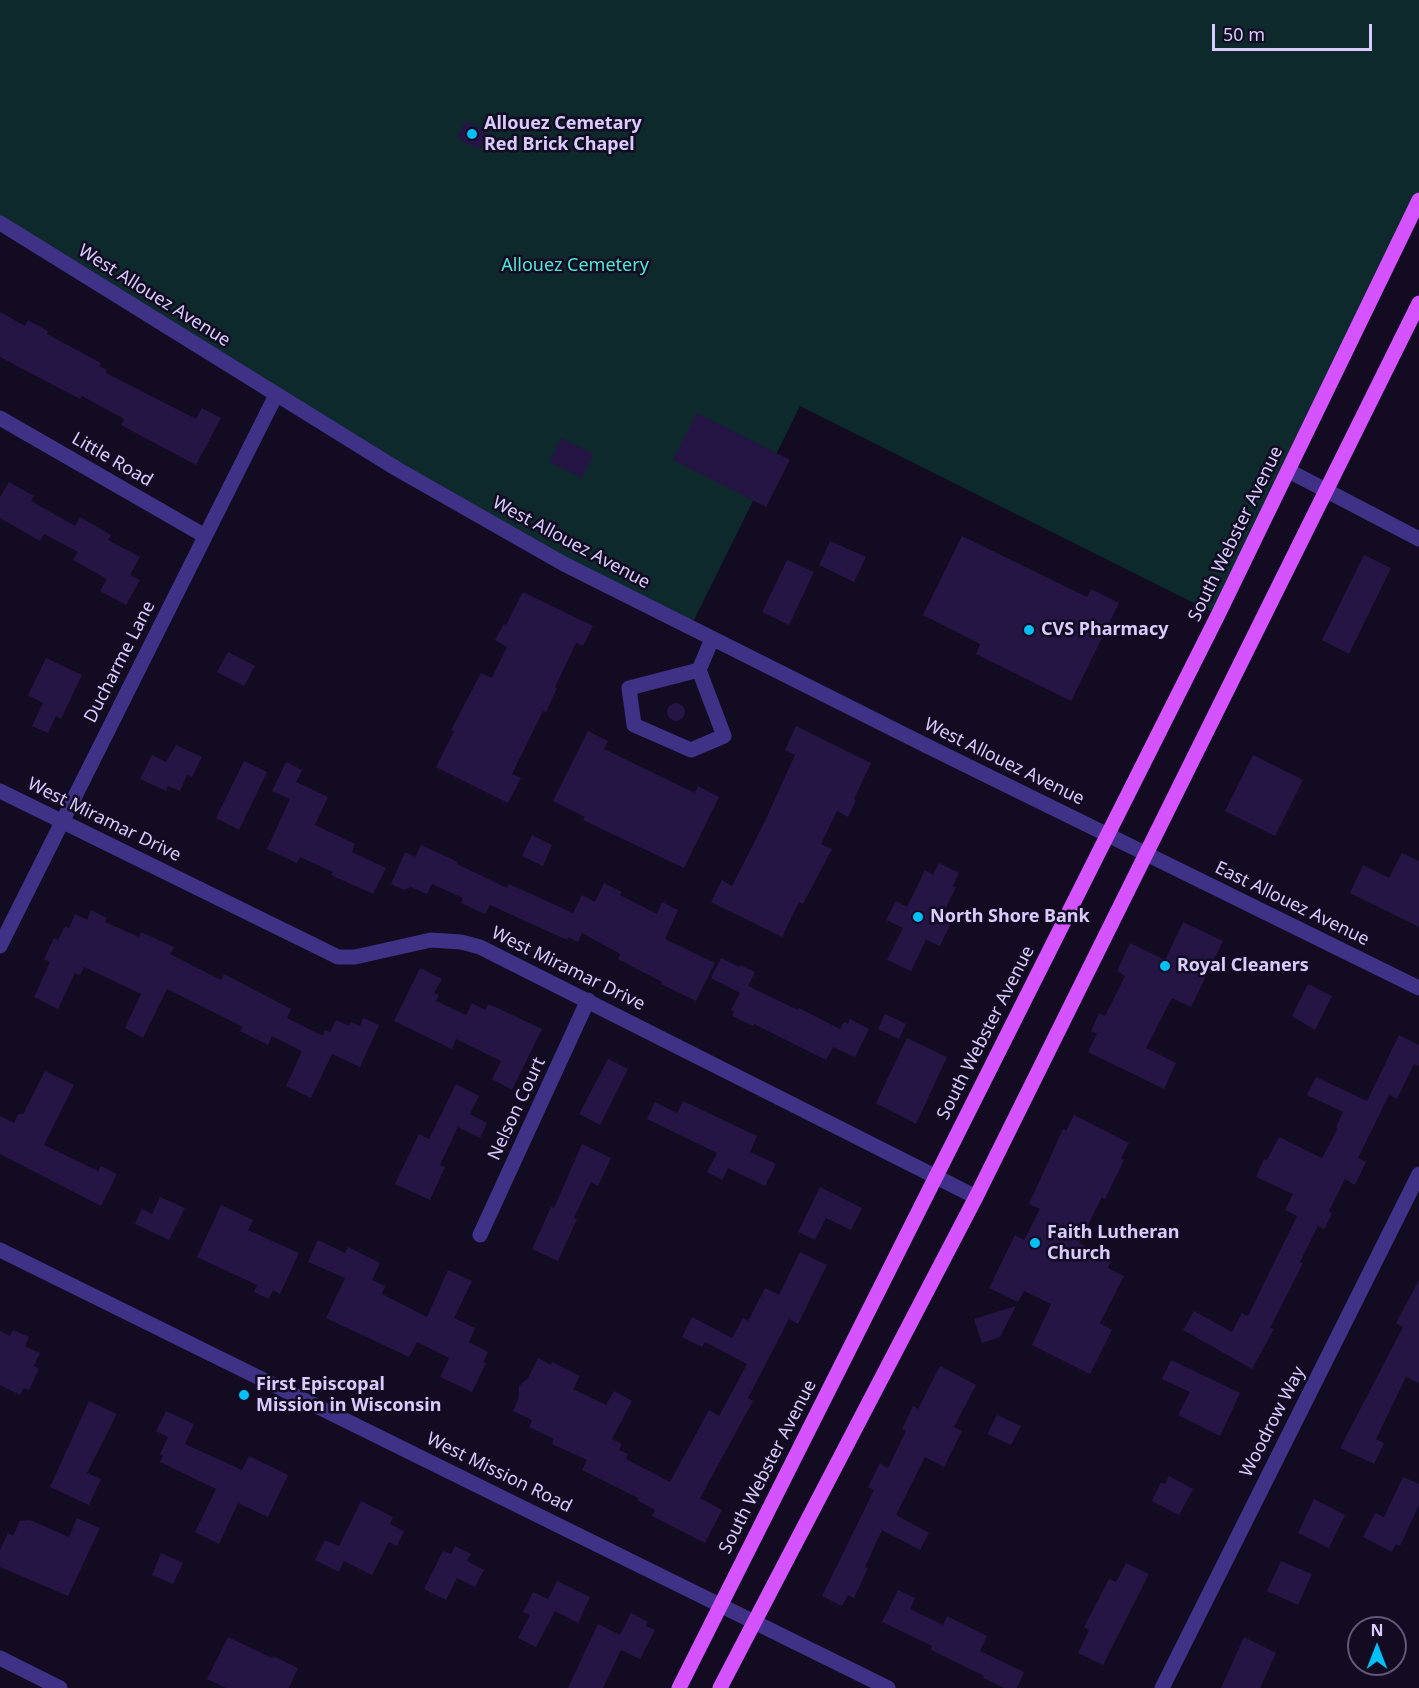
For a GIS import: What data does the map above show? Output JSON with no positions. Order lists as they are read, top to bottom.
{
  "streets": {
    "main road": ["South Webster Avenue"],
    "street": [
      "West Allouez Avenue",
      "Little Road",
      "Ducharme Lane",
      "West Miramar Drive",
      "East Allouez Avenue",
      "Nelson Court",
      "Woodrow Way",
      "West Mission Road"
    ]
  },
  "crossings": [
    ["West Allouez Avenue", "South Webster Avenue"],
    ["West Allouez Avenue", "Ducharme Lane"],
    ["West Allouez Avenue", "East Allouez Avenue"],
    ["Little Road", "Ducharme Lane"],
    ["South Webster Avenue", "West Miramar Drive"],
    ["South Webster Avenue", "West Mission Road"],
    ["Ducharme Lane", "West Miramar Drive"],
    ["West Miramar Drive", "Nelson Court"]
  ],
  "parks": ["Allouez Cemetery"],
  "places": [
    "Allouez Cemetary Red Brick Chapel",
    "CVS Pharmacy",
    "North Shore Bank",
    "Royal Cleaners",
    "Faith Lutheran Church",
    "First Episcopal Mission in Wisconsin"
  ],
  "scale_bar": "50 m",
  "north": "top"
}
